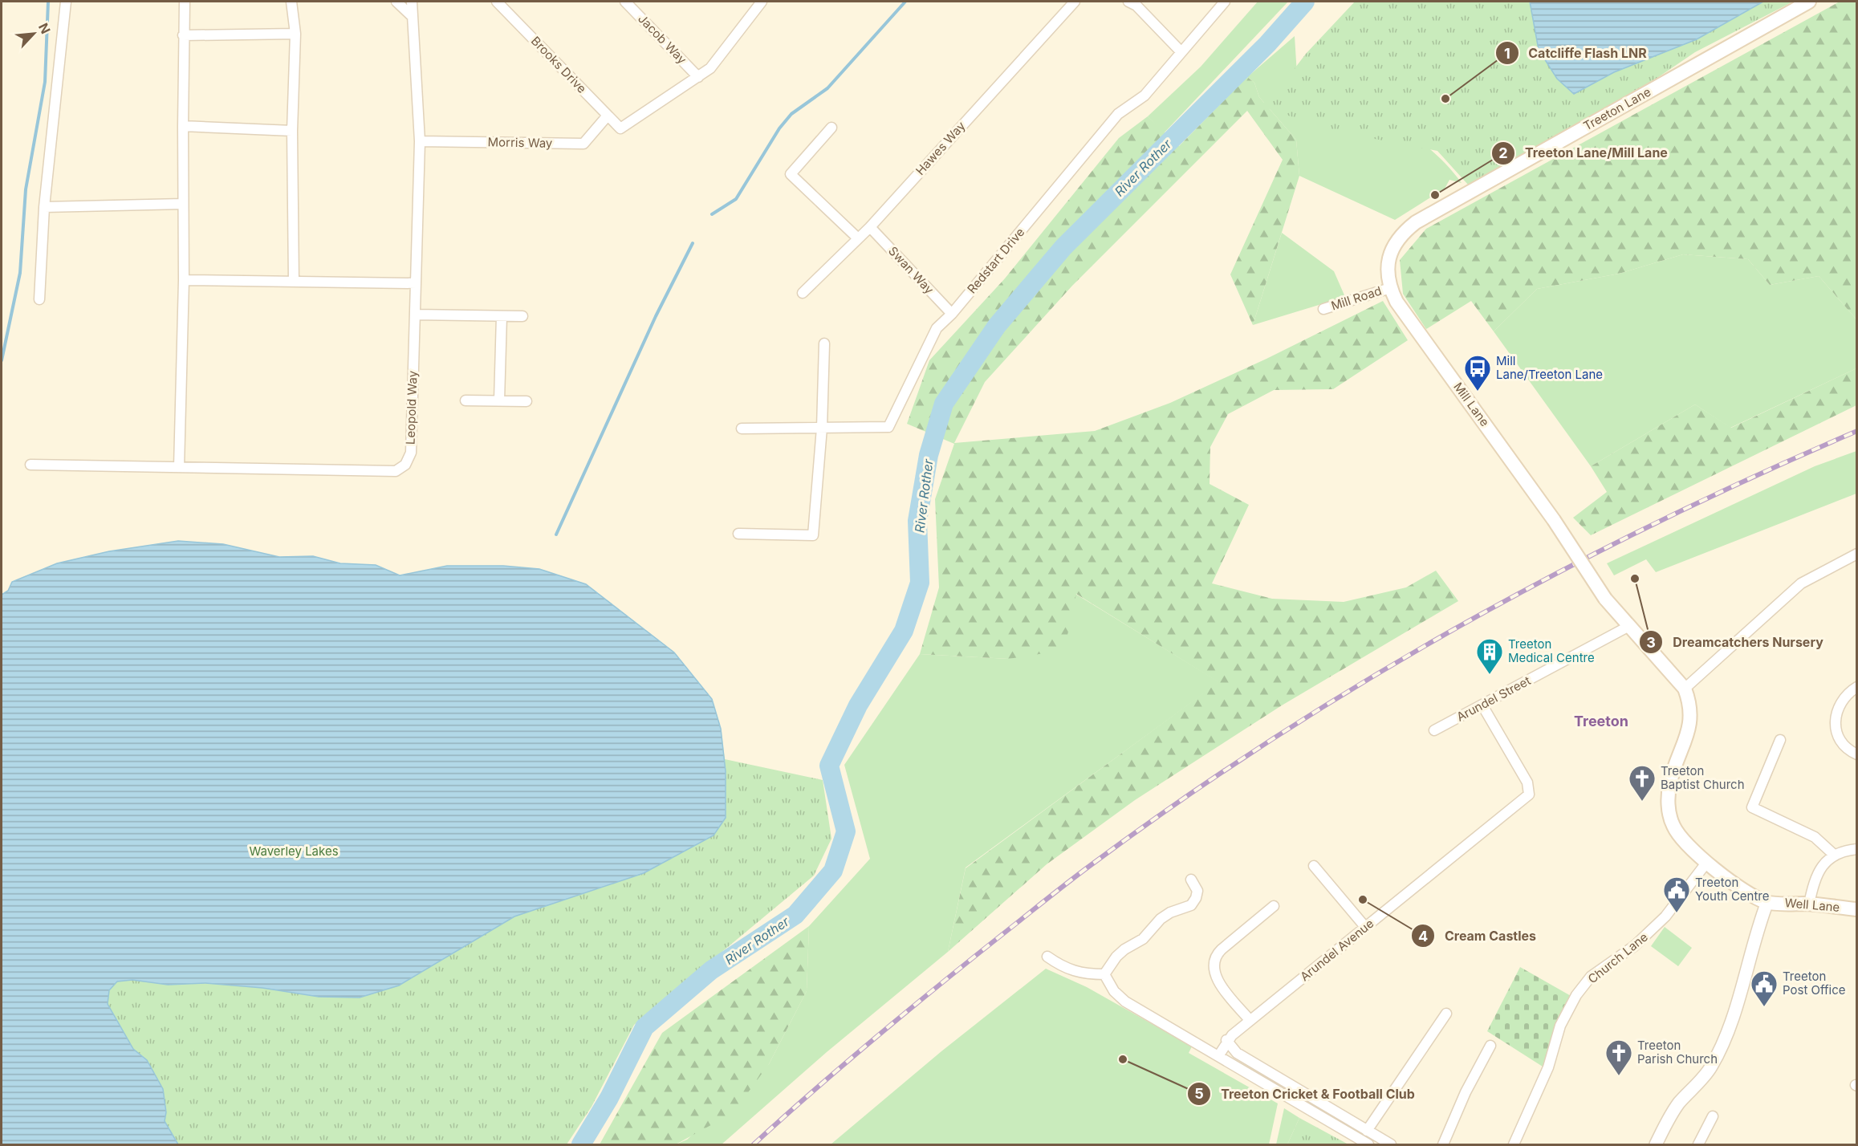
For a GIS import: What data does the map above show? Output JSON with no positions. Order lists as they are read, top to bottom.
{
  "streets": {
    "main road": ["Treeton Lane", "Mill Lane", "Well Lane"],
    "street": [
      "Jacob Way",
      "Brooks Drive",
      "Morris Way",
      "Hawes Way",
      "Redstart Drive",
      "Swan Way",
      "Mill Road",
      "Leopold Way",
      "Arundel Street",
      "Arundel Avenue",
      "Church Lane"
    ]
  },
  "crossings": [
    ["Jacob Way", "Brooks Drive"],
    ["Brooks Drive", "Morris Way"],
    ["Treeton Lane", "Mill Road"],
    ["Treeton Lane", "Mill Lane"],
    ["Morris Way", "Leopold Way"],
    ["Hawes Way", "Swan Way"],
    ["Redstart Drive", "Swan Way"],
    ["Mill Road", "Mill Lane"],
    ["Mill Lane", "Arundel Street"],
    ["Arundel Street", "Arundel Avenue"]
  ],
  "districts": ["Treeton"],
  "water": ["River Rother"],
  "parks": ["Waverley Lakes"],
  "places": {
    "other": [
      "Catcliffe Flash LNR",
      "Treeton Lane/Mill Lane",
      "Dreamcatchers Nursery",
      "Cream Castles",
      "Treeton Cricket & Football Club"
    ],
    "bus stop": ["Mill Lane/Treeton Lane"],
    "building": ["Treeton Medical Centre"],
    "church": ["Treeton Baptist Church", "Treeton Parish Church"],
    "public building": ["Treeton Youth Centre", "Treeton Post Office"]
  },
  "north": "top right"
}
